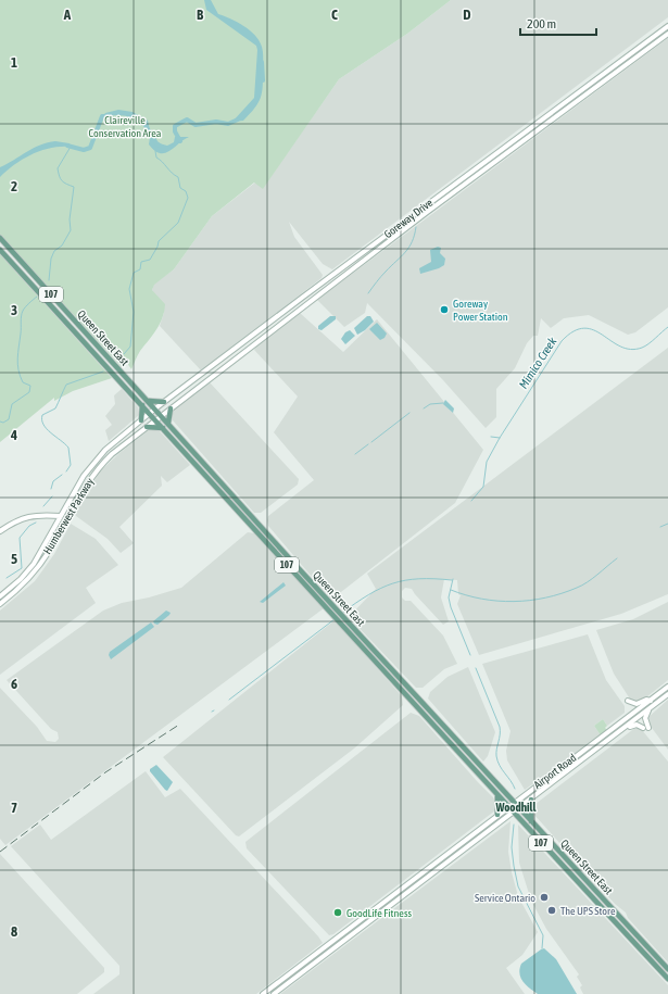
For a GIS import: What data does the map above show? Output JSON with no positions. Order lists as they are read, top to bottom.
{
  "streets": {
    "main road": [
      "Goreway Drive",
      "107",
      "Queen Street East",
      "Humberwest Parkway",
      "Airport Road"
    ]
  },
  "crossings": [
    ["Goreway Drive", "Queen Street East"],
    ["Goreway Drive", "Humberwest Parkway"],
    ["Queen Street East", "Humberwest Parkway"],
    ["Queen Street East", "Airport Road"]
  ],
  "districts": ["Woodhill"],
  "water": ["Mimico Creek"],
  "parks": ["Claireville Conservation Area"],
  "places": [
    "Goreway Power Station",
    "Service Ontario",
    "The UPS Store",
    "GoodLife Fitness"
  ],
  "scale_bar": "200 m",
  "grid": {
    "columns": [
      "A",
      "B",
      "C",
      "D"
    ],
    "rows": [
      "1",
      "2",
      "3",
      "4",
      "5",
      "6",
      "7",
      "8"
    ]
  }
}
